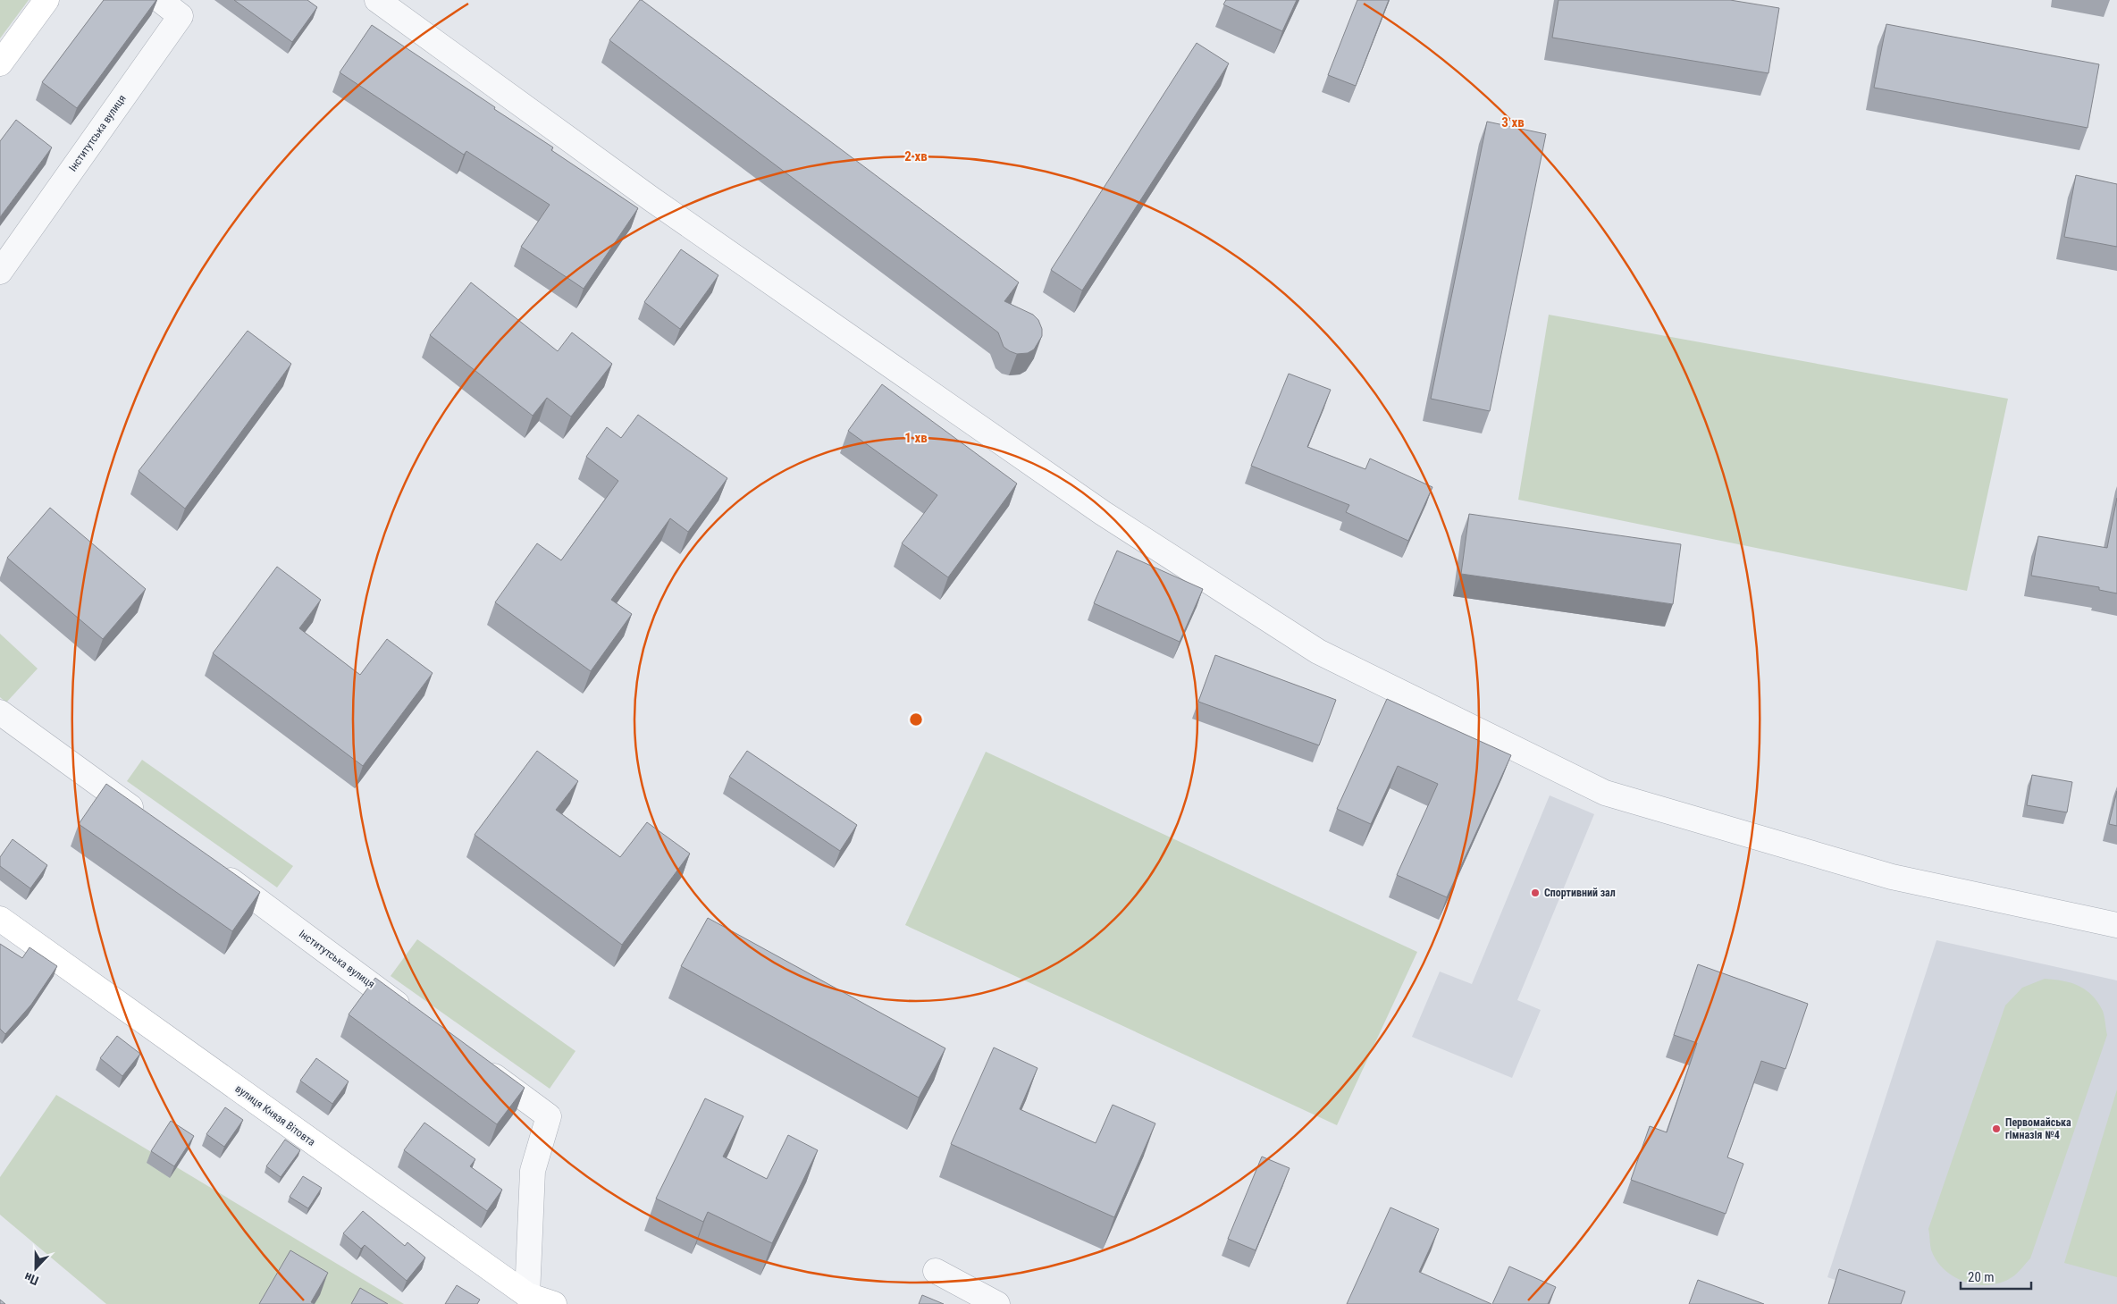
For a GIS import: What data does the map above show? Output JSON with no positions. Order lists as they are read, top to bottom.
{
  "streets": {
    "street": ["Інститутська вулиця", "вулиця Князя Вітовта"]
  },
  "places": ["Спортивний зал", "Первомайська гімназія №4"],
  "scale_bar": "20 m",
  "north": "bottom",
  "rings": ["3 хв", "2 хв", "1 хв"]
}
